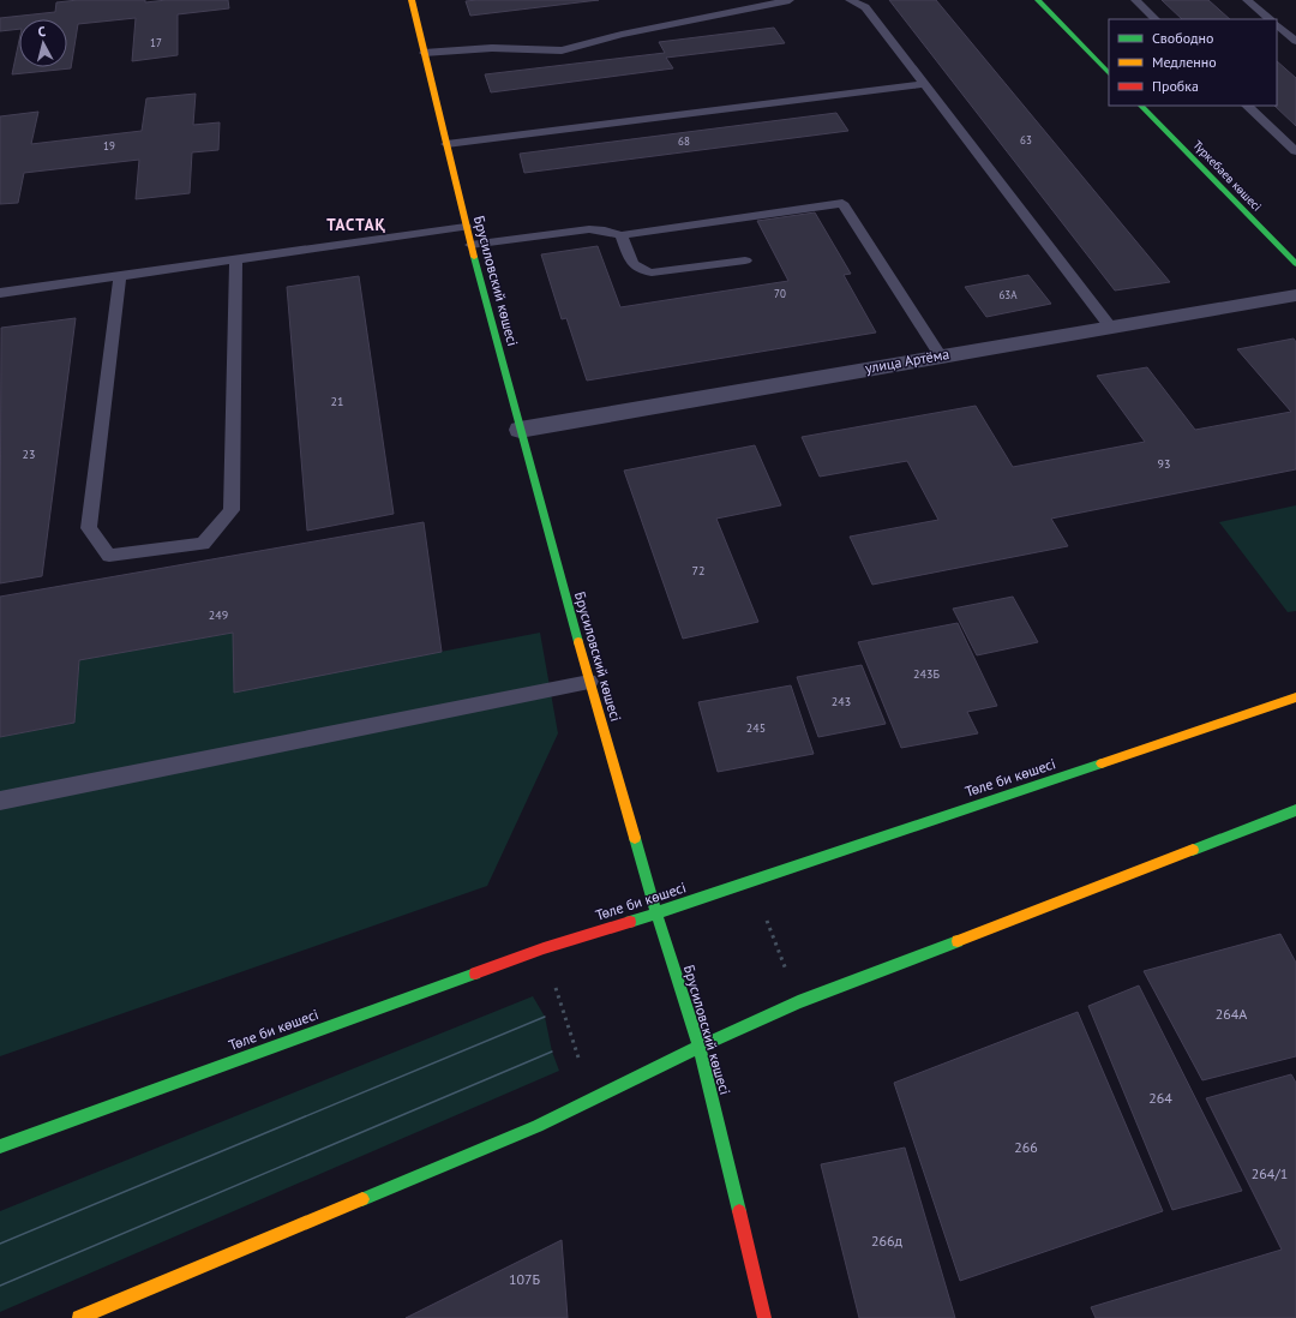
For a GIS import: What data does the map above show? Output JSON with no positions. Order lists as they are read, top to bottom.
{
  "streets": {
    "street": [
      "Түркебаев көшесі",
      "Брусиловский көшесі",
      "улица Артёма",
      "Төле би көшесі"
    ]
  },
  "crossings": [
    ["Брусиловский көшесі", "улица Артёма"],
    ["Брусиловский көшесі", "Төле би көшесі"]
  ],
  "districts": ["ТАСТАҚ"],
  "house_numbers": [
    "17",
    "63",
    "68",
    "19",
    "70",
    "63А",
    "21",
    "23",
    "93",
    "72",
    "249",
    "243Б",
    "243",
    "245",
    "264А",
    "264",
    "266",
    "264/1",
    "266д",
    "107Б"
  ],
  "legend": ["Свободно", "Медленно", "Пробка"],
  "north": "top"
}
